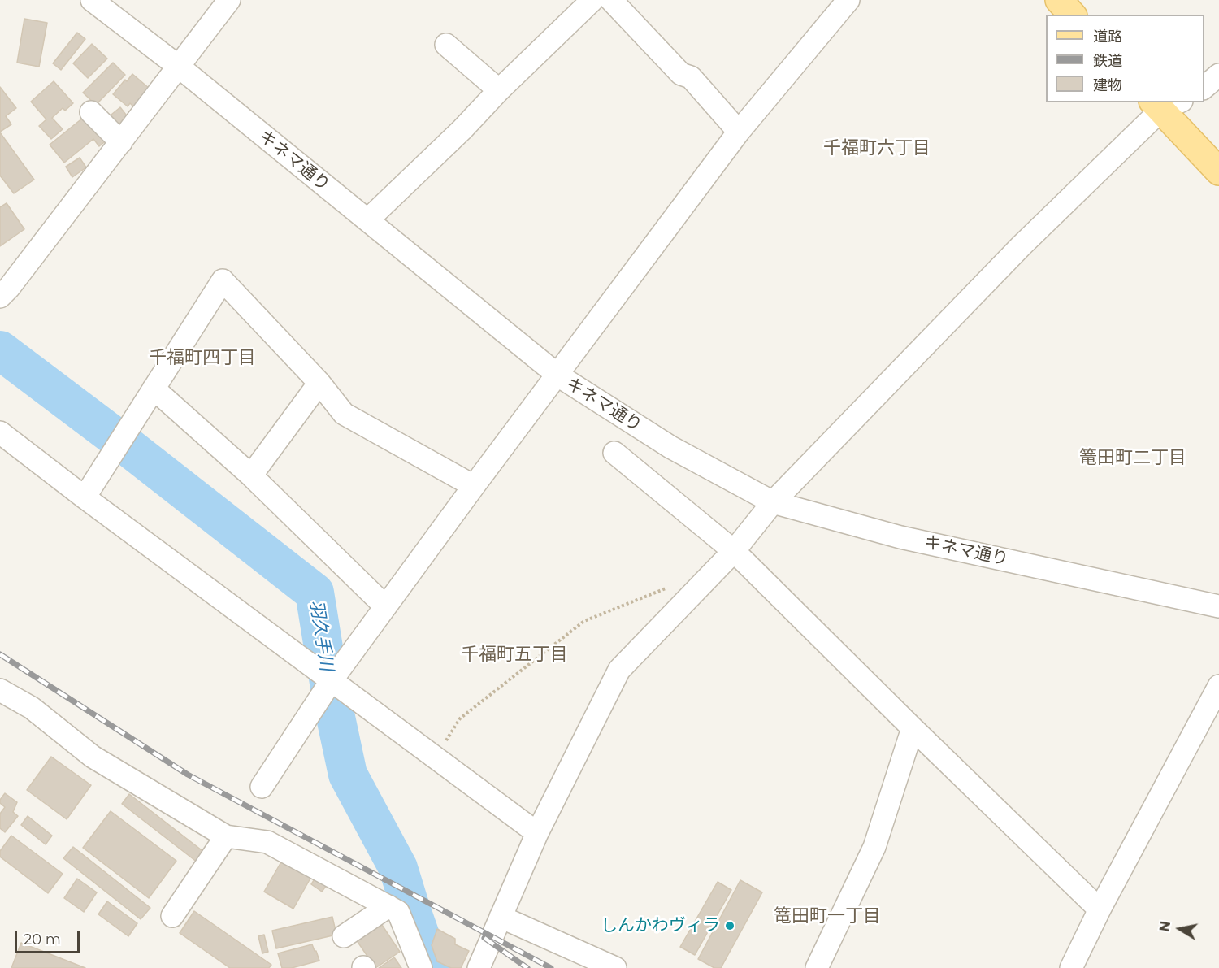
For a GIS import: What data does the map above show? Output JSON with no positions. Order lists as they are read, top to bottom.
{
  "streets": {
    "street": ["キネマ通り"]
  },
  "districts": [
    "千福町六丁目",
    "千福町四丁目",
    "篭田町二丁目",
    "千福町五丁目",
    "篭田町一丁目"
  ],
  "water": ["羽久手川"],
  "places": ["しんかわヴィラ"],
  "legend": ["道路", "鉄道", "建物"],
  "scale_bar": "20 m",
  "north": "left"
}
